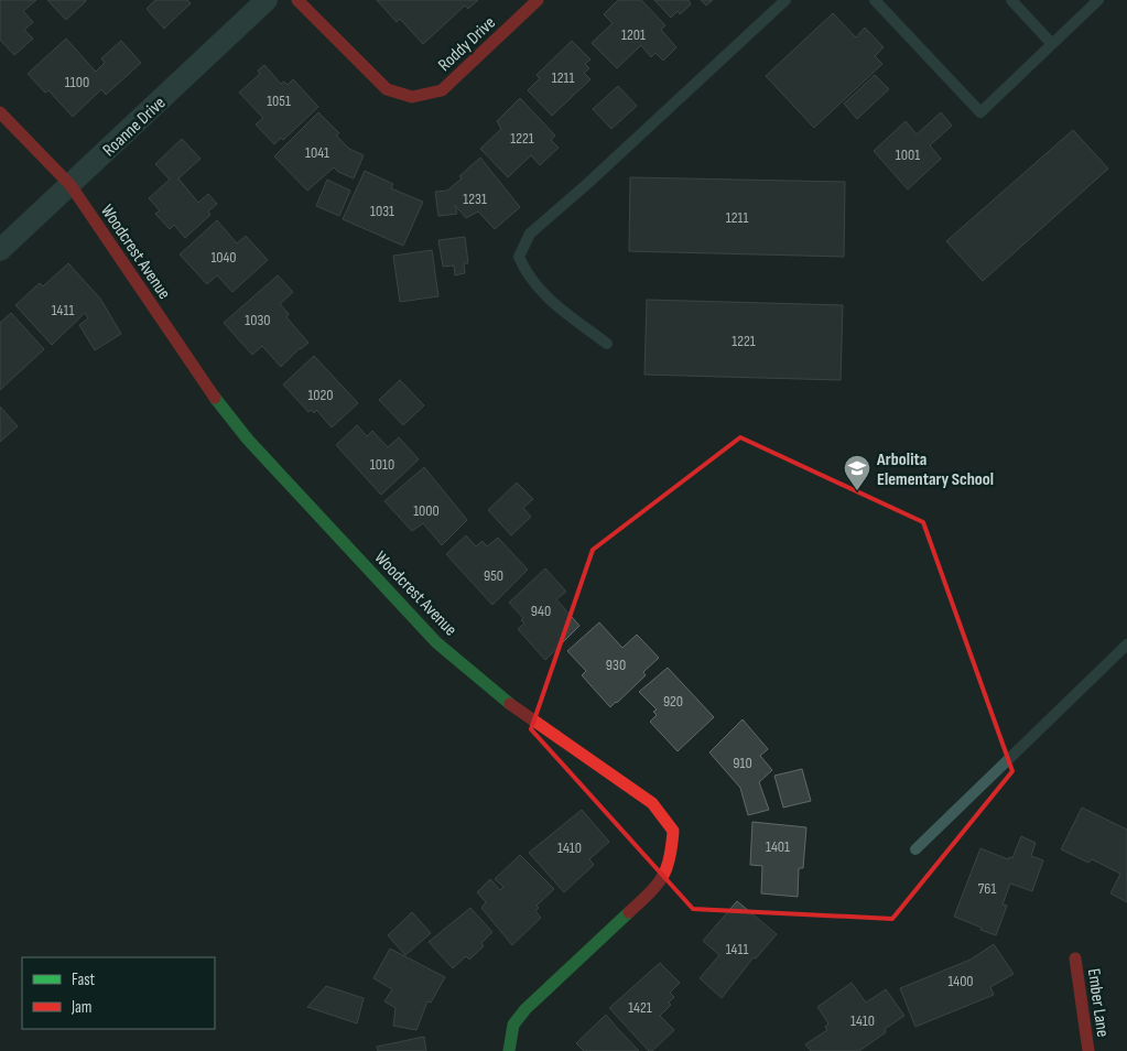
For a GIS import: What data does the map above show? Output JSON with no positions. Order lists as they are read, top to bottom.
{
  "streets": {
    "street": [
      "Roddy Drive",
      "Roanne Drive",
      "Woodcrest Avenue",
      "Ember Lane"
    ]
  },
  "crossings": [
    ["Roanne Drive", "Woodcrest Avenue"]
  ],
  "places": {
    "school or university": ["Arbolita Elementary School"]
  },
  "house_numbers": [
    "1201",
    "1211",
    "1100",
    "1051",
    "1221",
    "1041",
    "1001",
    "1231",
    "1031",
    "1211",
    "1040",
    "1411",
    "1030",
    "1221",
    "1020",
    "1010",
    "1000",
    "950",
    "940",
    "930",
    "920",
    "910",
    "1401",
    "1410",
    "761",
    "1411",
    "1400",
    "1421",
    "1410"
  ],
  "legend": ["Fast", "Jam"]
}
